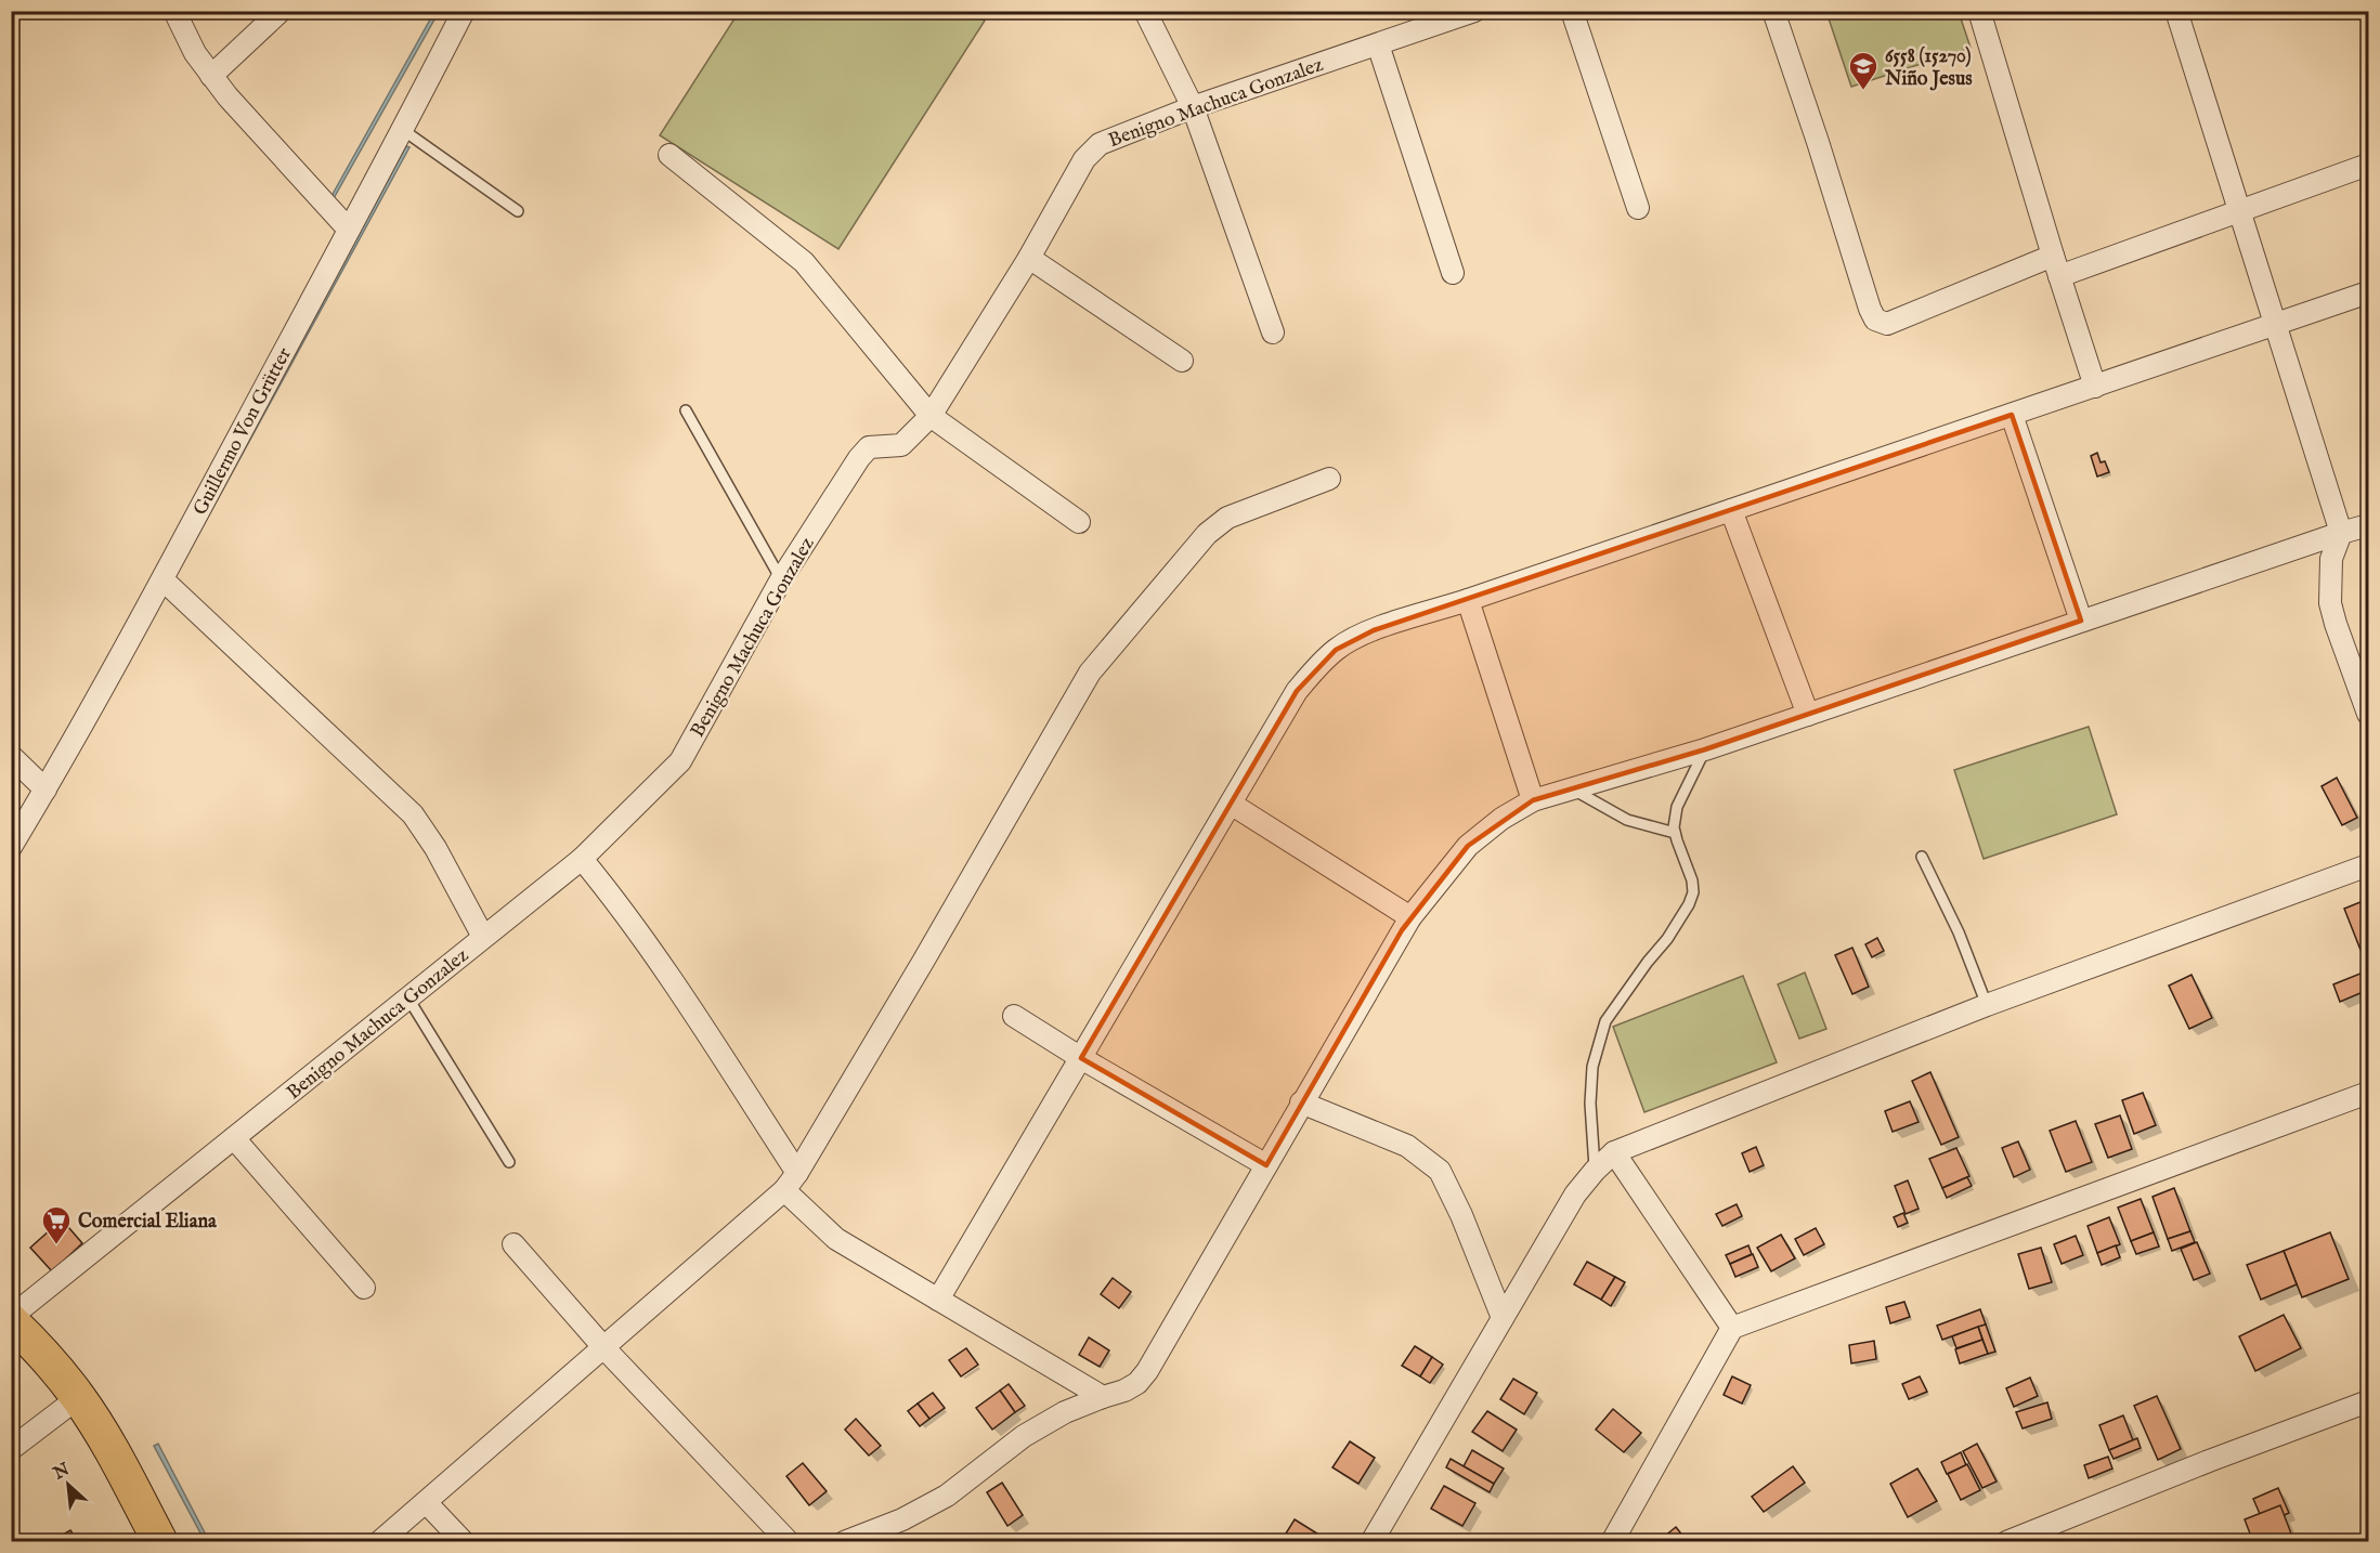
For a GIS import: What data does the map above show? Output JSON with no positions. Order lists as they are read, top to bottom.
{
  "streets": {
    "street": ["Benigno Machuca Gonzalez", "Guillermo Von Grütter"]
  },
  "places": {
    "school or university": ["6558 (15270) Niño Jesus"],
    "supermarket": ["Comercial Eliana"]
  },
  "north": "top left"
}
